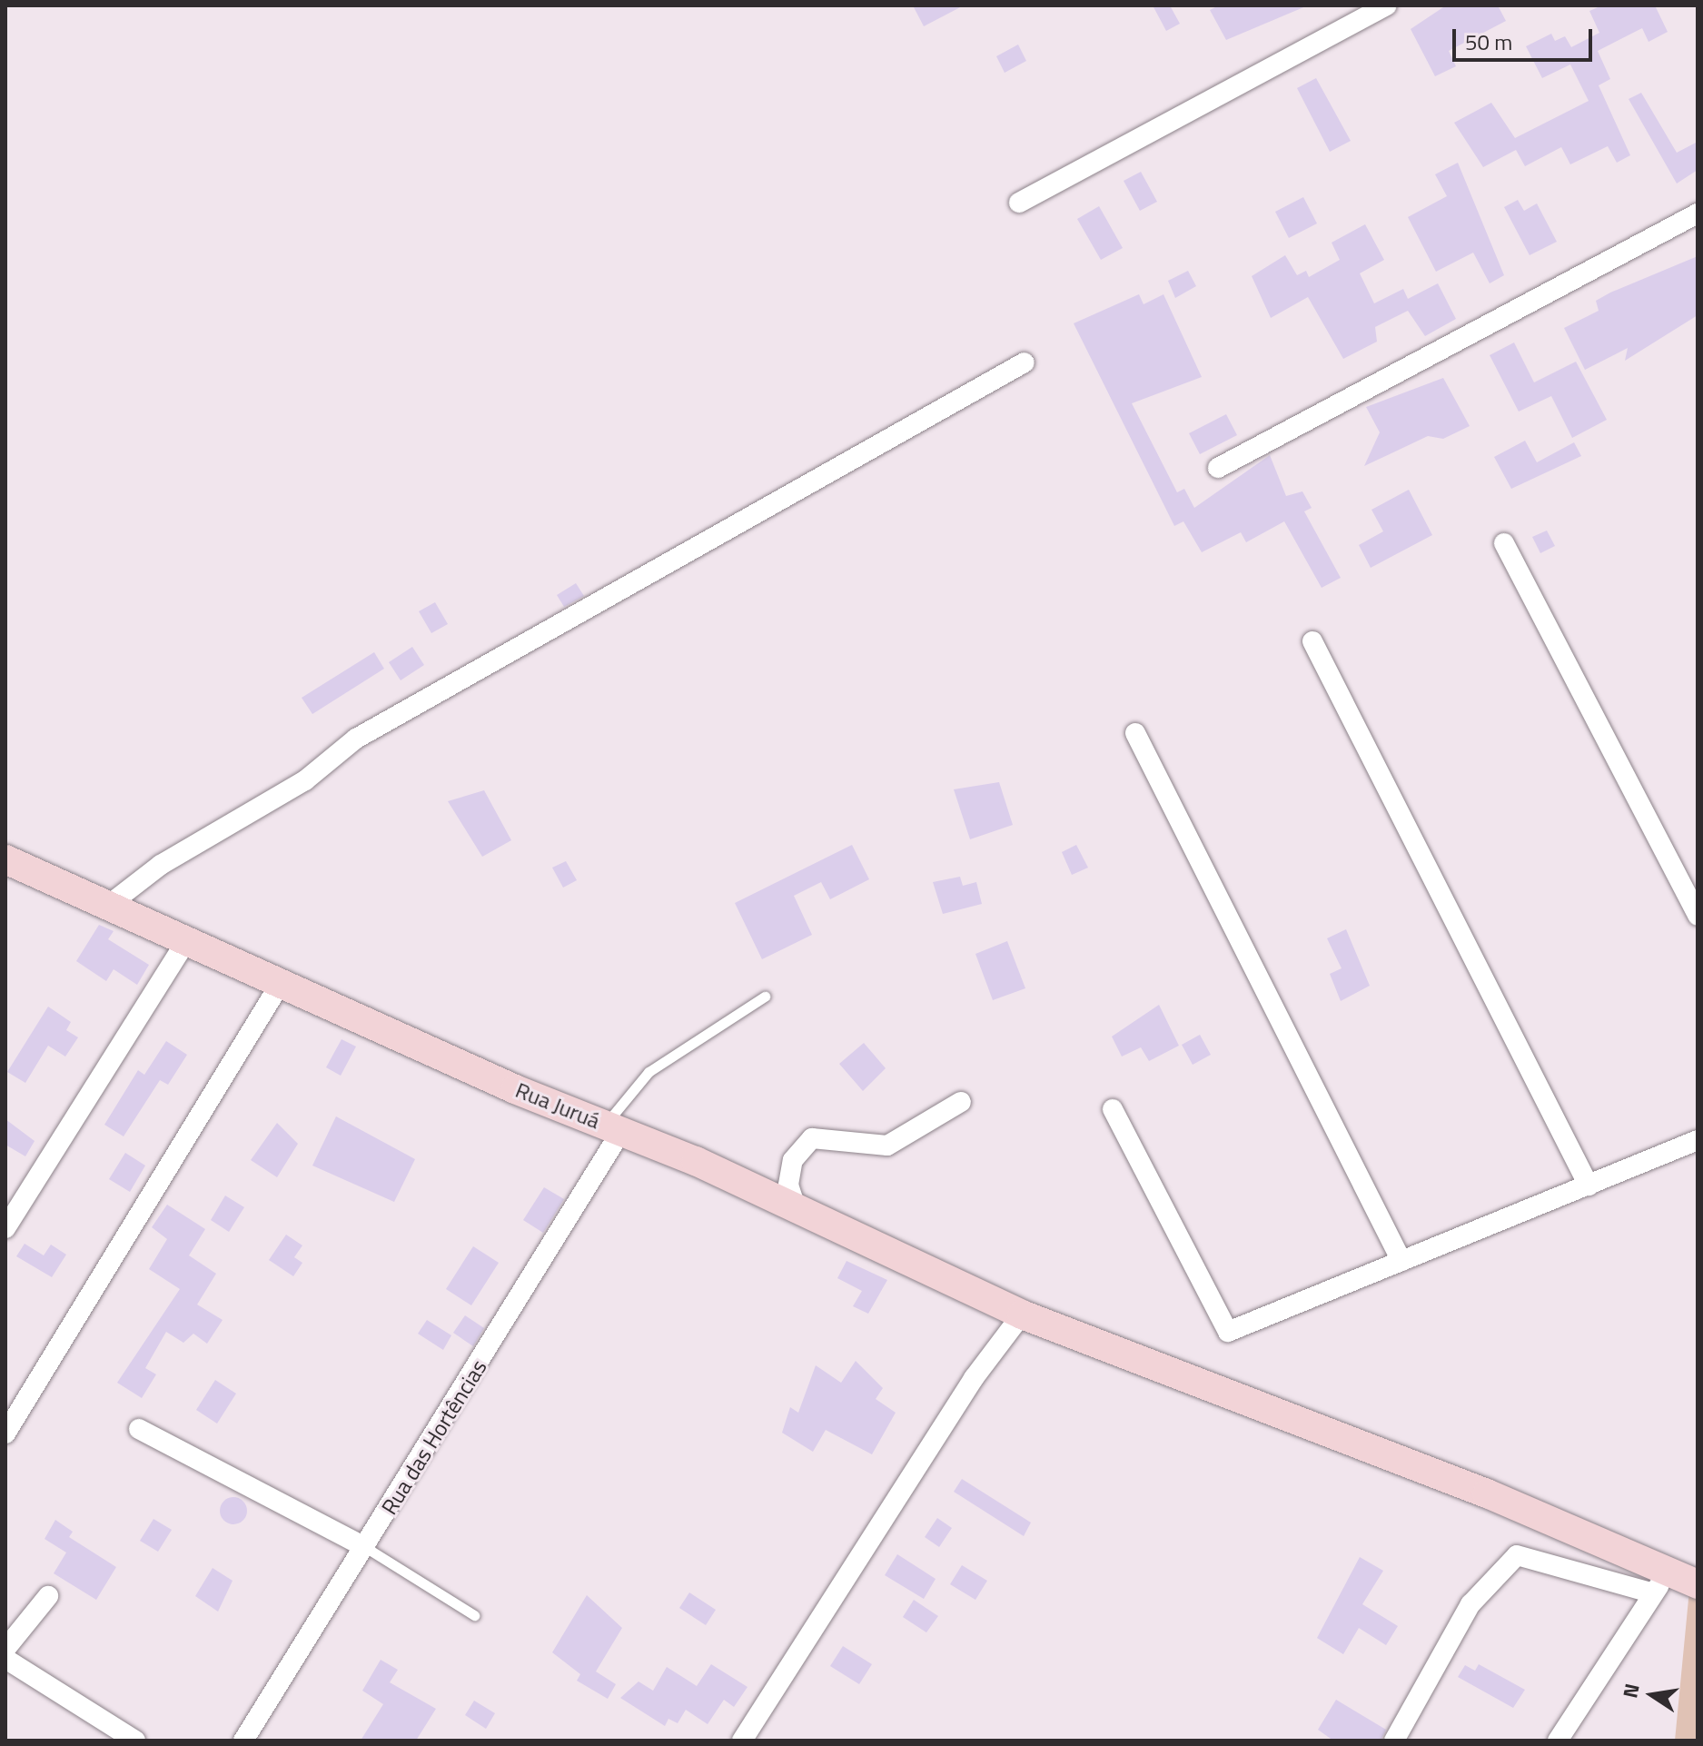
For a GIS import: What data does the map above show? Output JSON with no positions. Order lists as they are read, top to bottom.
{
  "streets": {
    "street": ["Rua Juruá", "Rua das Hortências"]
  },
  "crossings": [
    ["Rua Juruá", "Rua das Hortências"]
  ],
  "scale_bar": "50 m",
  "north": "left"
}
